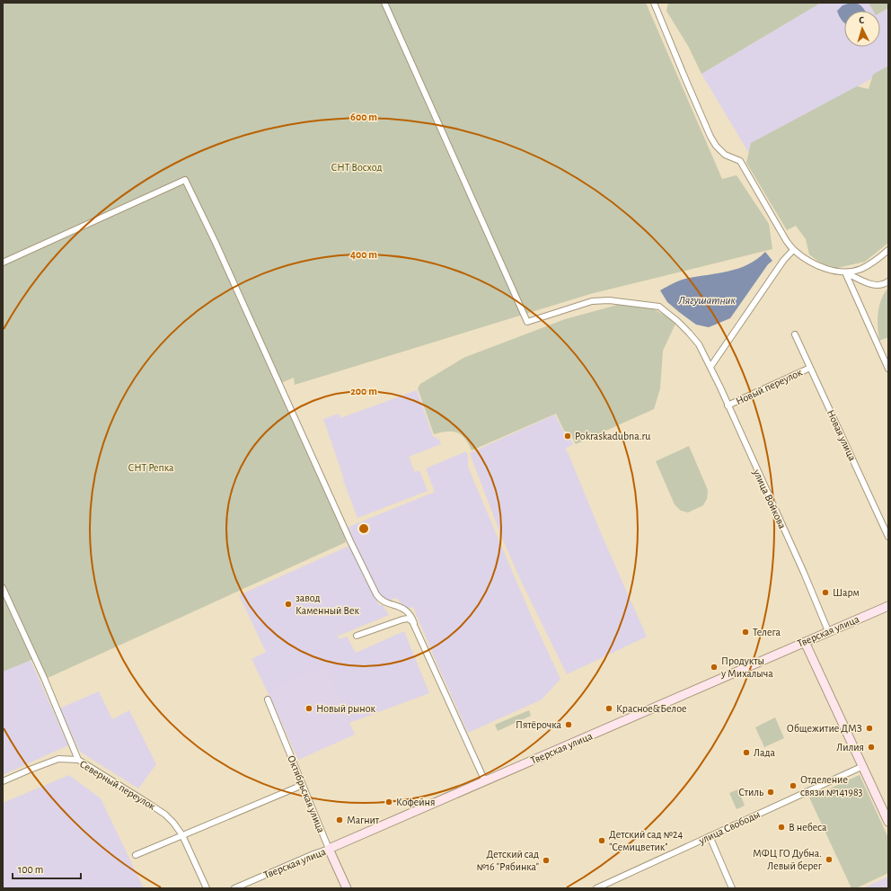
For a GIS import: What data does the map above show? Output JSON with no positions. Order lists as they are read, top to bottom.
{
  "streets": {
    "main road": ["Тверская улица", "Октябрьская улица"],
    "street": [
      "Новый переулок",
      "Новая улица",
      "улица Войкова",
      "Северный переулок",
      "улица Свободы"
    ]
  },
  "crossings": [
    ["Новый переулок", "Новая улица"],
    ["Новый переулок", "улица Войкова"],
    ["улица Войкова", "Тверская улица"],
    ["Тверская улица", "Октябрьская улица"]
  ],
  "water": ["Лягушатник"],
  "parks": ["СНТ Восход", "СНТ Репка"],
  "places": [
    "Pokraskadubna.ru",
    "Шарм",
    "завод Каменный Век",
    "Телега",
    "Продукты у Михалыча",
    "Новый рынок",
    "Красное&Белое",
    "Пятёрочка",
    "Общежитие ДМЗ",
    "Лилия",
    "Лада",
    "Отделение связи №141983",
    "Стиль",
    "Кофейня",
    "Магнит",
    "В небеса",
    "Детский сад №24 \"Семицветик\"",
    "МФЦ ГО Дубна. Левый берег",
    "Детский сад №16 \"Рябинка\""
  ],
  "scale_bar": "100 m",
  "north": "top",
  "rings": ["600 m", "400 m", "200 m"]
}
